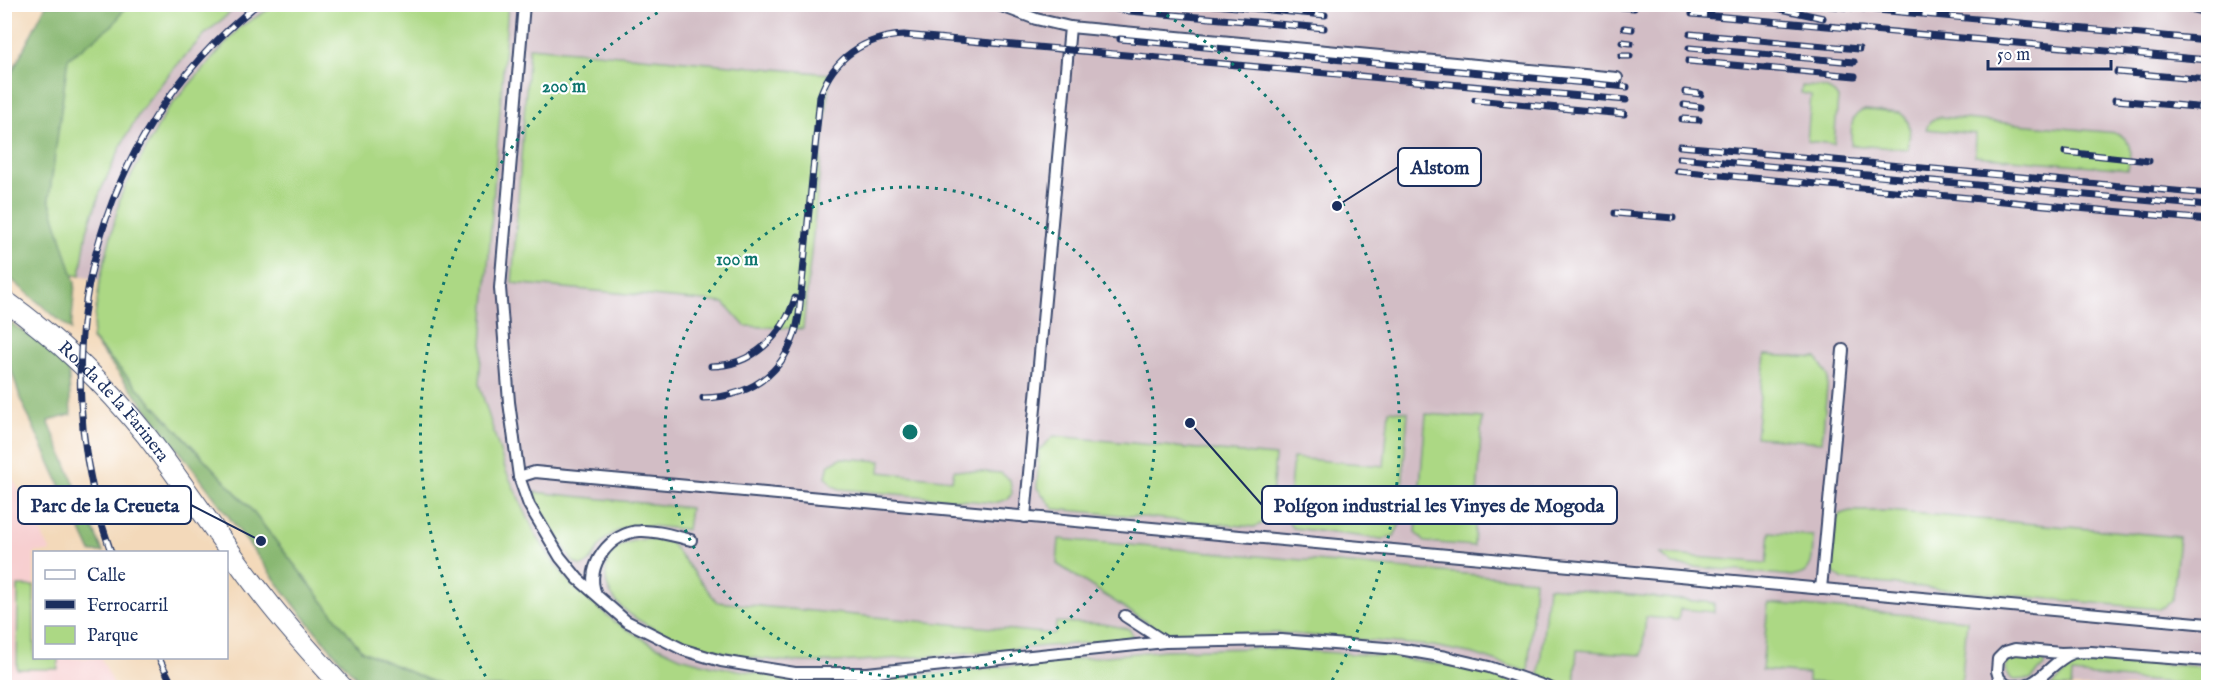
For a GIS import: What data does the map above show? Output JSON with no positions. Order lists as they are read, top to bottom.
{
  "streets": {
    "street": ["Ronda de la Farinera"]
  },
  "places": ["Alstom", "Polígon industrial les Vinyes de Mogoda", "Parc de la Creueta"],
  "legend": ["Calle", "Ferrocarril", "Parque"],
  "scale_bar": "50 m",
  "rings": ["200 m", "100 m"]
}
